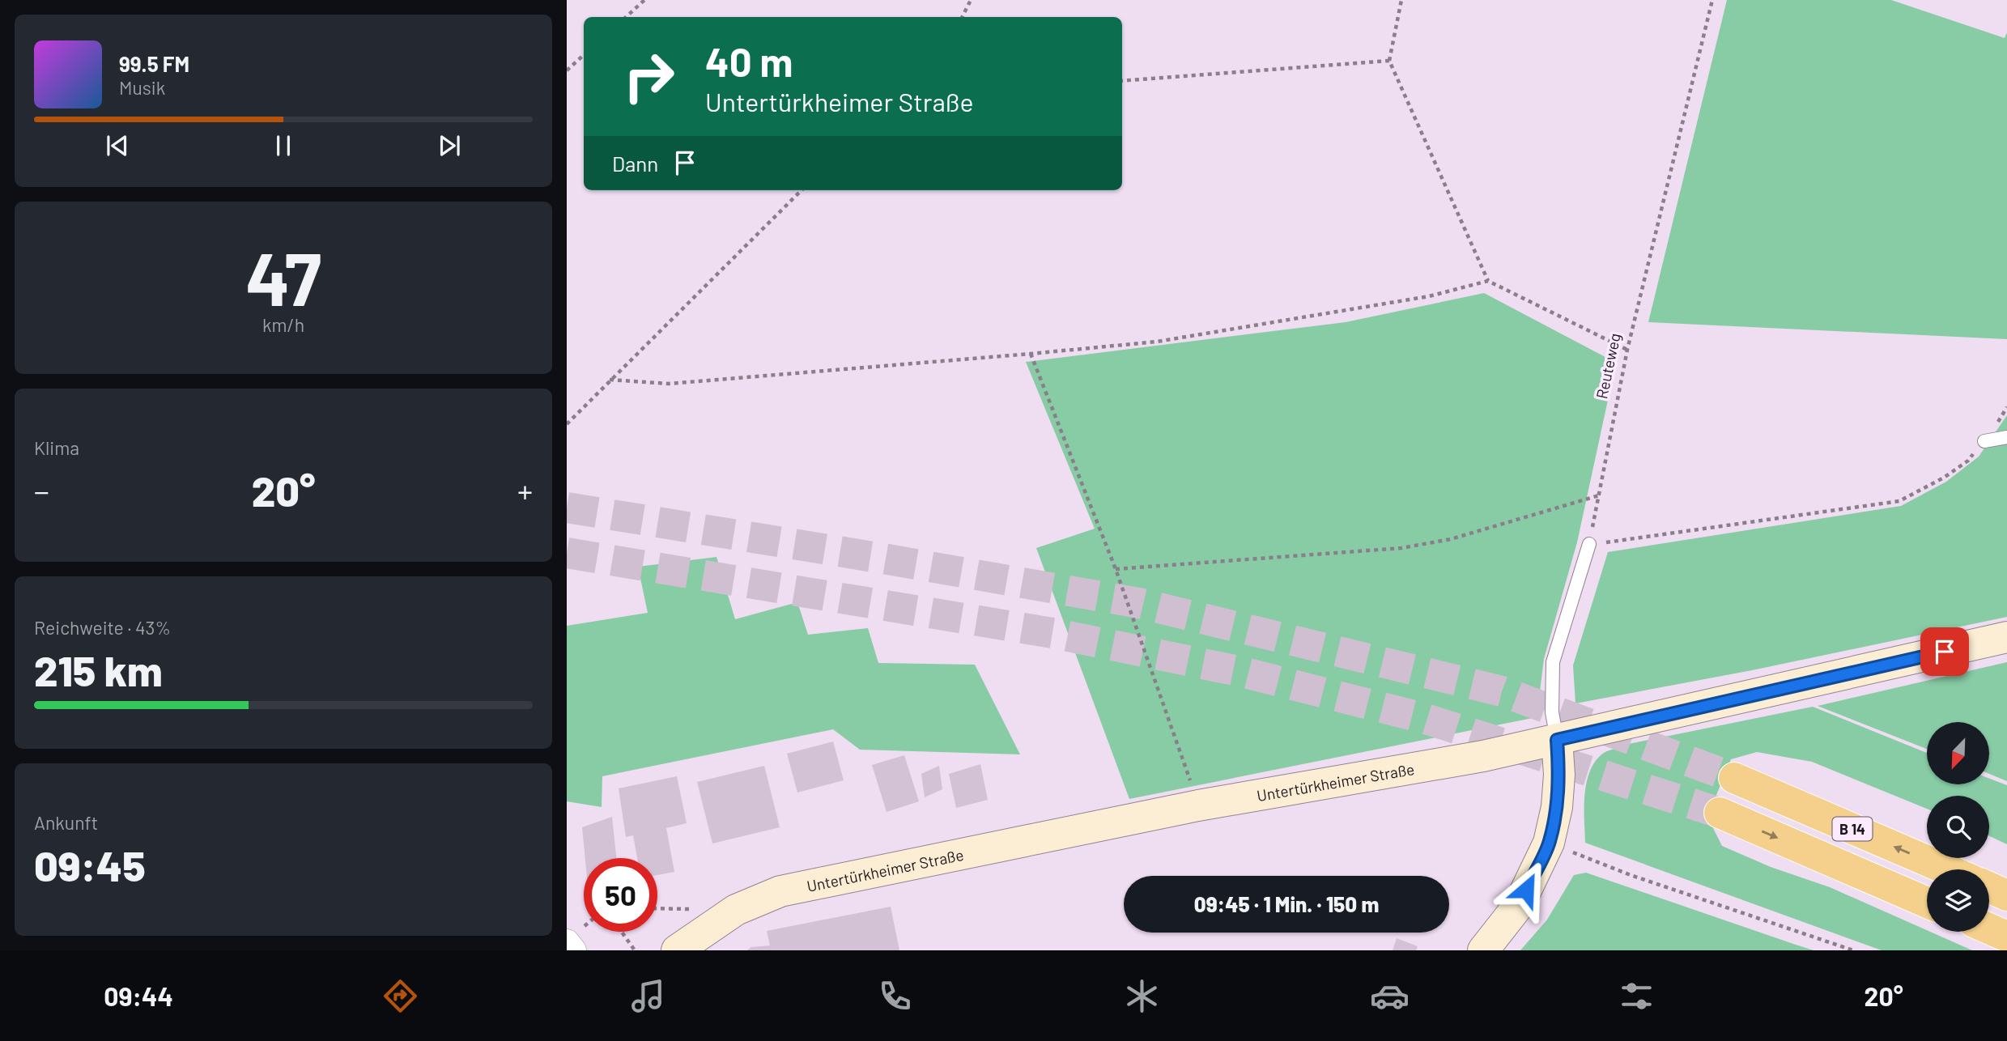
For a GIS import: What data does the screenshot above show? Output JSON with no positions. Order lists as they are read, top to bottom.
{
  "streets": {
    "highway": ["B 14"],
    "main road": ["Untertürkheimer Straße"],
    "path": ["Reuteweg"]
  },
  "north": "bottom left",
  "page": {
    "turn": ["40 m", "Untertürkheimer Straße"],
    "song": ["99.5 FM", "Musik"],
    "then": "Dann",
    "tile": [
      ["47", "km/h"],
      "Klima",
      ["Reichweite · 43%", "215 km"],
      ["Ankunft", "09:45"]
    ],
    "heat": ["−", "20°", "+"],
    "limit": "50",
    "trip": "09:45 · 1 Min. · 150 m",
    "tabs": ["09:44", "20°"]
  }
}
